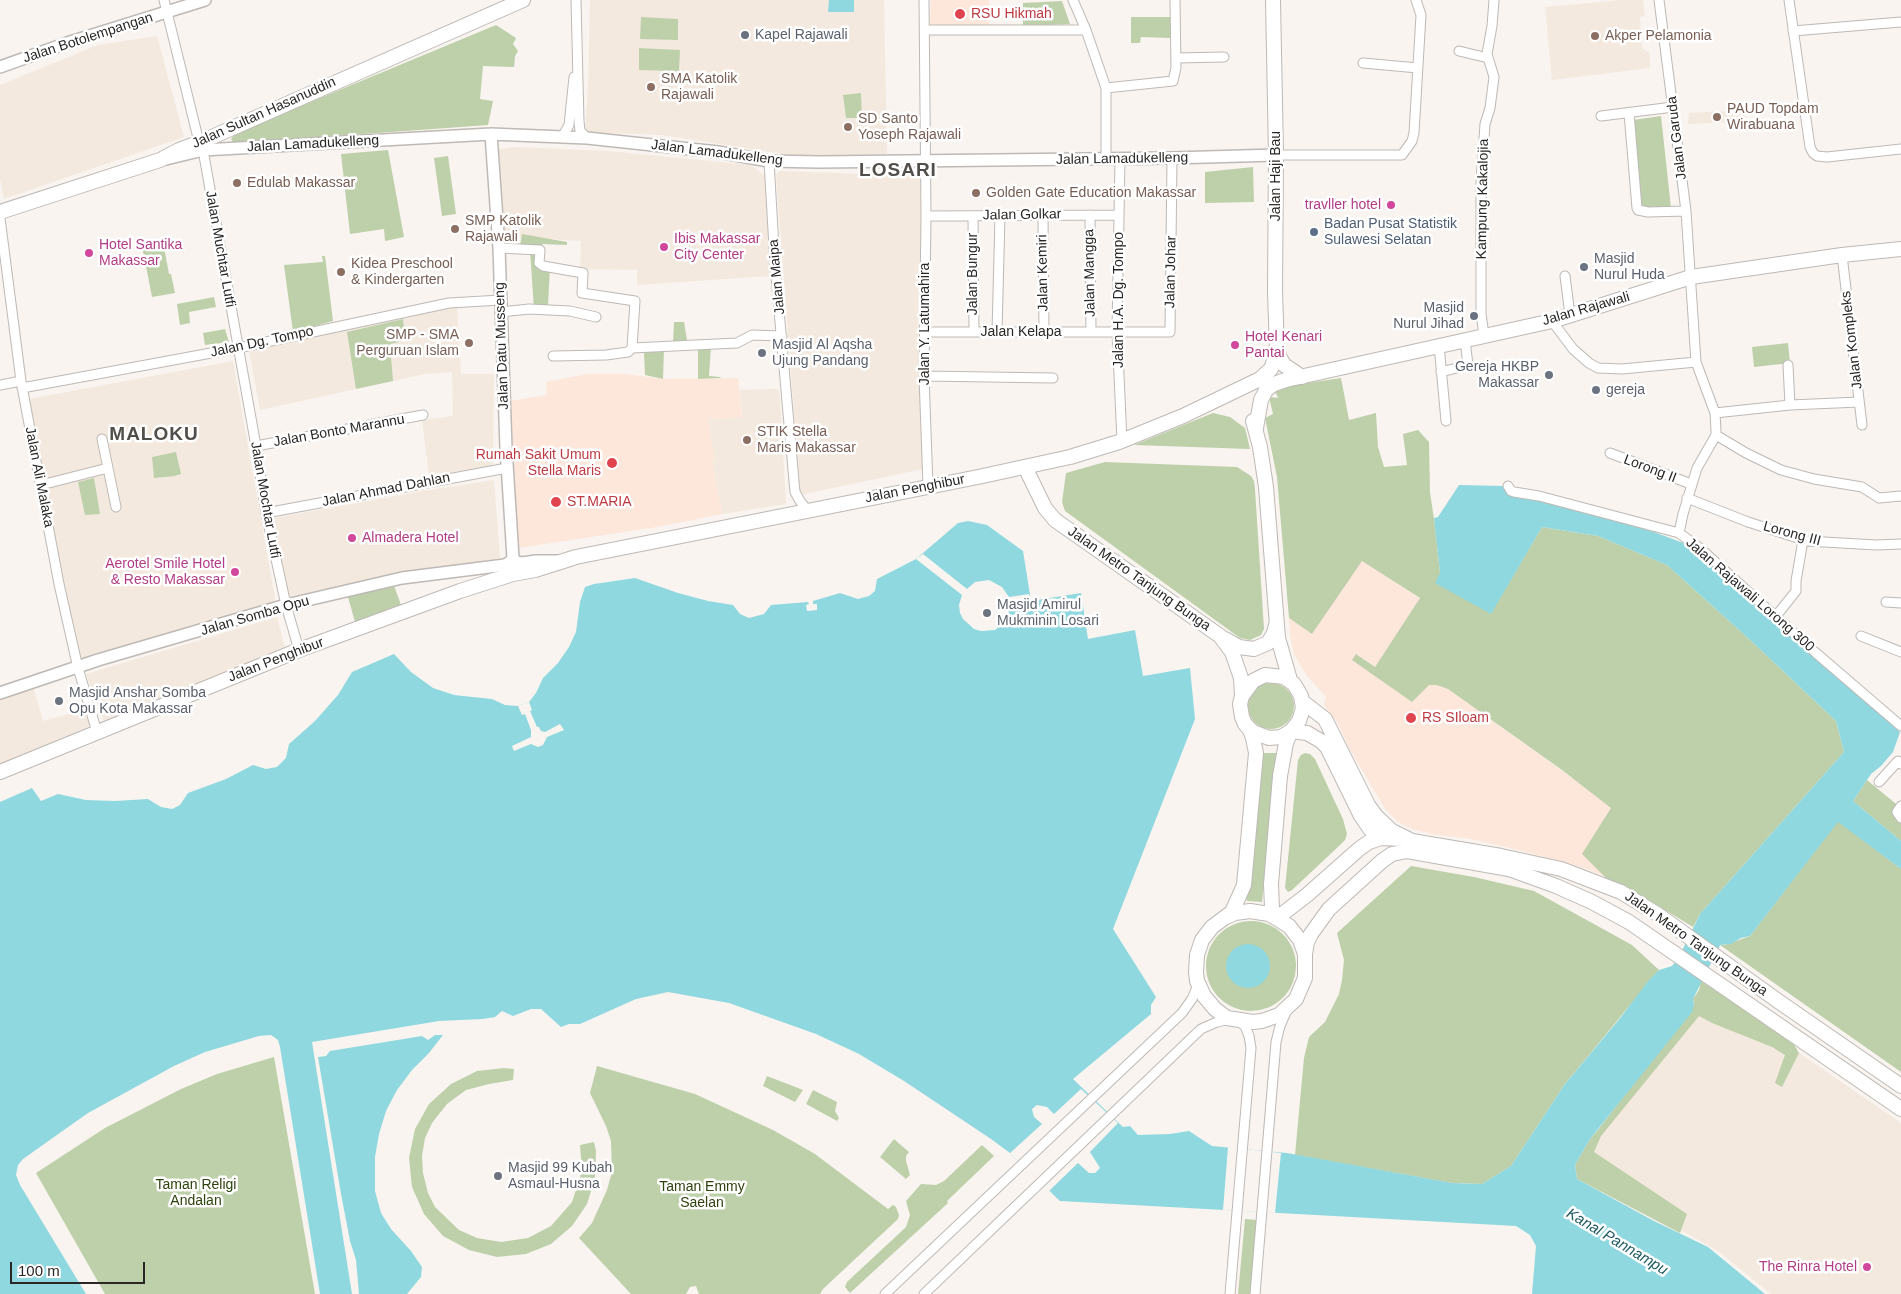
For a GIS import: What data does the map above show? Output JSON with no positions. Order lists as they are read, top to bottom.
{
  "streets": {
    "main road": [
      "Jalan Sultan Hasanuddin",
      "Jalan Haji Bau",
      "Jalan Rajawali",
      "Jalan Penghibur",
      "Jalan Metro Tanjung Bunga"
    ],
    "street": [
      "Jalan Botolempangan",
      "Jalan Garuda",
      "Jalan Lamadukelleng",
      "Kampung Kakalojia",
      "Jalan Golkar",
      "Jalan Muchtar Lutfi",
      "Jalan Johar",
      "Jalan Kemiri",
      "Jalan Mangga",
      "Jalan Bungur",
      "Jalan Maipa",
      "Jalan H.A. Dg. Tompo",
      "Jalan Y. Latumahira",
      "Jalan Kelapa",
      "Jalan Kompleks",
      "Jalan Dg. Tompo",
      "Jalan Datu Musseng",
      "Jalan Bonto Marannu",
      "Lorong II",
      "Jalan Ali Malaka",
      "Jalan Ahmad Dahlan",
      "Jalan Mochtar Lutfi",
      "Lorong III",
      "Jalan Rajawali Lorong 300",
      "Jalan Somba Opu"
    ]
  },
  "crossings": [
    ["Jalan Botolempangan", "Jalan Muchtar Lutfi"],
    ["Jalan Sultan Hasanuddin", "Jalan Lamadukelleng"],
    ["Jalan Sultan Hasanuddin", "Jalan Muchtar Lutfi"],
    ["Jalan Garuda", "Jalan Rajawali"],
    ["Jalan Lamadukelleng", "Jalan Haji Bau"],
    ["Jalan Lamadukelleng", "Jalan Muchtar Lutfi"],
    ["Jalan Lamadukelleng", "Jalan Johar"],
    ["Jalan Lamadukelleng", "Jalan Maipa"],
    ["Jalan Lamadukelleng", "Jalan H.A. Dg. Tompo"],
    ["Jalan Lamadukelleng", "Jalan Y. Latumahira"],
    ["Jalan Lamadukelleng", "Jalan Datu Musseng"],
    ["Jalan Haji Bau", "Jalan Penghibur"],
    ["Kampung Kakalojia", "Jalan Rajawali"],
    ["Jalan Golkar", "Jalan Kemiri"],
    ["Jalan Golkar", "Jalan Mangga"],
    ["Jalan Golkar", "Jalan Bungur"],
    ["Jalan Golkar", "Jalan H.A. Dg. Tompo"],
    ["Jalan Golkar", "Jalan Y. Latumahira"],
    ["Jalan Muchtar Lutfi", "Jalan Dg. Tompo"],
    ["Jalan Muchtar Lutfi", "Jalan Mochtar Lutfi"],
    ["Jalan Johar", "Jalan H.A. Dg. Tompo"],
    ["Jalan Johar", "Jalan Kelapa"],
    ["Jalan Kemiri", "Jalan Kelapa"],
    ["Jalan Mangga", "Jalan Kelapa"],
    ["Jalan Bungur", "Jalan Kelapa"],
    ["Jalan Maipa", "Jalan Penghibur"],
    ["Jalan H.A. Dg. Tompo", "Jalan Kelapa"],
    ["Jalan H.A. Dg. Tompo", "Jalan Penghibur"],
    ["Jalan Rajawali", "Jalan Kompleks"],
    ["Jalan Y. Latumahira", "Jalan Kelapa"],
    ["Jalan Y. Latumahira", "Jalan Penghibur"],
    ["Jalan Dg. Tompo", "Jalan Datu Musseng"],
    ["Jalan Dg. Tompo", "Jalan Ali Malaka"],
    ["Jalan Dg. Tompo", "Jalan Mochtar Lutfi"],
    ["Jalan Datu Musseng", "Jalan Penghibur"],
    ["Jalan Datu Musseng", "Jalan Ahmad Dahlan"],
    ["Jalan Datu Musseng", "Jalan Somba Opu"],
    ["Jalan Bonto Marannu", "Jalan Mochtar Lutfi"],
    ["Lorong II", "Jalan Rajawali Lorong 300"],
    ["Jalan Ali Malaka", "Jalan Penghibur"],
    ["Jalan Ali Malaka", "Jalan Somba Opu"],
    ["Jalan Penghibur", "Jalan Mochtar Lutfi"],
    ["Jalan Penghibur", "Jalan Metro Tanjung Bunga"],
    ["Jalan Penghibur", "Jalan Somba Opu"],
    ["Jalan Ahmad Dahlan", "Jalan Mochtar Lutfi"],
    ["Jalan Mochtar Lutfi", "Jalan Somba Opu"],
    ["Lorong III", "Jalan Rajawali Lorong 300"]
  ],
  "districts": ["LOSARI", "MALOKU"],
  "water": ["Kanal Pannampu"],
  "parks": ["Taman Religi Andalan", "Taman Emmy Saelan"],
  "places": [
    "RSU Hikmah",
    "Kapel Rajawali",
    "Akper Pelamonia",
    "SMA Katolik Rajawali",
    "PAUD Topdam Wirabuana",
    "SD Santo Yoseph Rajawali",
    "Edulab Makassar",
    "Golden Gate Education Makassar",
    "travller hotel",
    "SMP Katolik Rajawali",
    "Badan Pusat Statistik Sulawesi Selatan",
    "Ibis Makassar City Center",
    "Hotel Santika Makassar",
    "Masjid Nurul Huda",
    "Kidea Preschool & Kindergarten",
    "Masjid Nurul Jihad",
    "SMP - SMA Perguruan Islam",
    "Hotel Kenari Pantai",
    "Masjid Al Aqsha Ujung Pandang",
    "Gereja HKBP Makassar",
    "gereja",
    "STIK Stella Maris Makassar",
    "Rumah Sakit Umum Stella Maris",
    "ST.MARIA",
    "Almadera Hotel",
    "Aerotel Smile Hotel & Resto Makassar",
    "Masjid Amirul Mukminin Losari",
    "Masjid Anshar Somba Opu Kota Makassar",
    "RS SIloam",
    "Masjid 99 Kubah Asmaul-Husna",
    "The Rinra Hotel"
  ],
  "scale_bar": "100 m"
}
